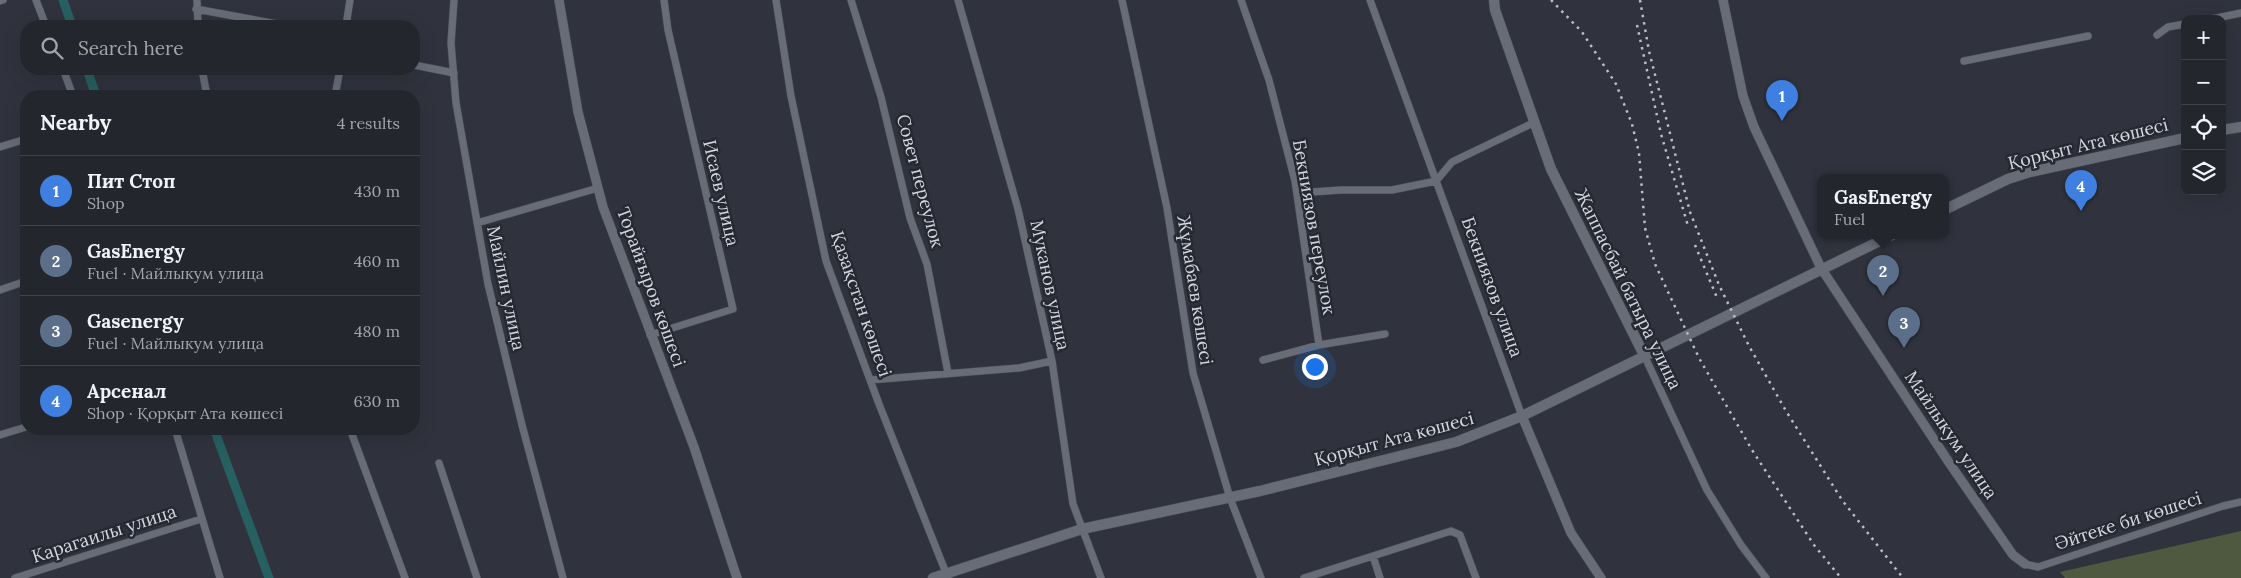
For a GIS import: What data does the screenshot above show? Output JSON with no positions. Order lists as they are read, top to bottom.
{
  "streets": {
    "main road": ["Қорқыт Ата көшесі", "Жаппасбай батыра улица"],
    "street": [
      "Совет переулок",
      "Исаев улица",
      "Бекниязов переулок",
      "Муканов улица",
      "Торайғыров көшесі",
      "Бекниязов улица",
      "Майлин улица",
      "Жұмабаев көшесі",
      "Қазақстан көшесі",
      "Майлыкум улица",
      "Әйтеке би көшесі",
      "Карагаилы улица"
    ]
  },
  "crossings": [
    ["Қорқыт Ата көшесі", "Муканов улица"],
    ["Қорқыт Ата көшесі", "Бекниязов улица"],
    ["Қорқыт Ата көшесі", "Жаппасбай батыра улица"],
    ["Қорқыт Ата көшесі", "Жұмабаев көшесі"],
    ["Қорқыт Ата көшесі", "Қазақстан көшесі"],
    ["Қорқыт Ата көшесі", "Майлыкум улица"],
    ["Исаев улица", "Торайғыров көшесі"],
    ["Майлыкум улица", "Әйтеке би көшесі"]
  ],
  "page": {
    "map_buttons": ["+", "−"],
    "search": "Search here",
    "pins": [
      "1",
      "4",
      "2",
      "3"
    ],
    "heading": ["Nearby", "4 results"],
    "list": [
      {
        "mark": "1",
        "name": "Пит Стоп",
        "note": "Shop",
        "value": "430 m"
      },
      {
        "mark": "2",
        "name": "GasEnergy",
        "note": "Fuel · Майлыкум улица",
        "value": "460 m"
      },
      {
        "mark": "3",
        "name": "Gasenergy",
        "note": "Fuel · Майлыкум улица",
        "value": "480 m"
      },
      {
        "mark": "4",
        "name": "Арсенал",
        "note": "Shop · Қорқыт Ата көшесі",
        "value": "630 m"
      }
    ],
    "popup": ["GasEnergy", "Fuel"]
  }
}
